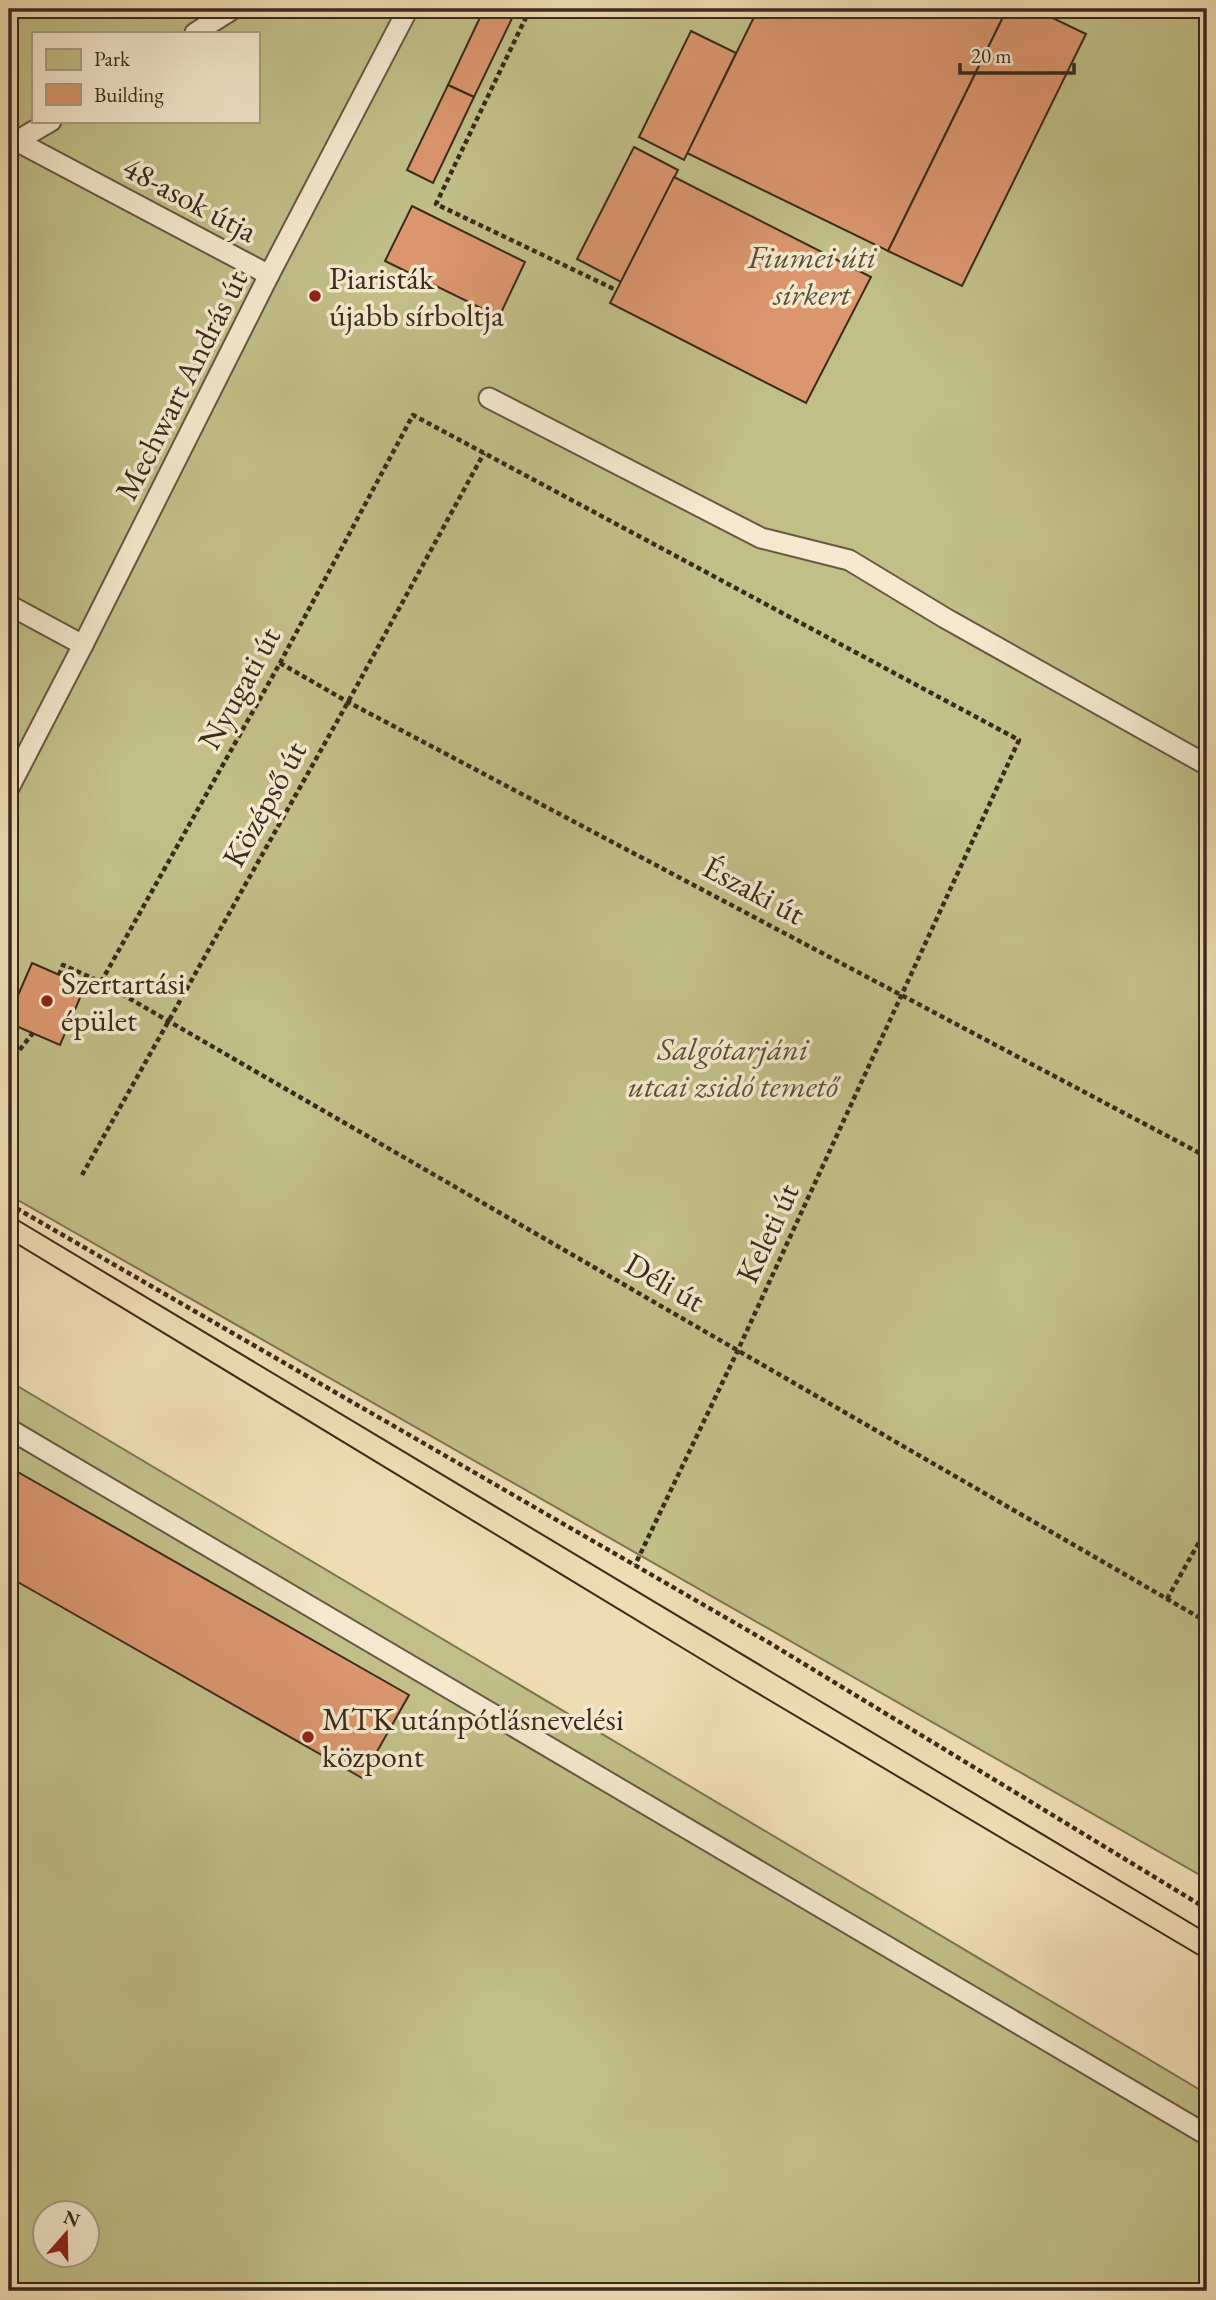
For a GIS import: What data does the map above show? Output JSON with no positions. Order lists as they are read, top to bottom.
{
  "streets": {
    "lane": ["48-asok útja", "Mechwart András út"],
    "path": [
      "Nyugati út",
      "Középső út",
      "Északi út",
      "Keleti út",
      "Déli út"
    ]
  },
  "crossings": [
    ["48-asok útja", "Mechwart András út"],
    ["Nyugati út", "Középső út"],
    ["Nyugati út", "Északi út"],
    ["Nyugati út", "Keleti út"],
    ["Nyugati út", "Déli út"],
    ["Középső út", "Északi út"],
    ["Középső út", "Keleti út"],
    ["Középső út", "Déli út"],
    ["Északi út", "Keleti út"],
    ["Keleti út", "Déli út"]
  ],
  "parks": ["Fiumei úti sírkert", "Salgótarjáni utcai zsidó temető"],
  "places": ["Piaristák újabb sírboltja", "Szertartási épület", "MTK utánpótlásnevelési központ"],
  "legend": ["Park", "Building"],
  "scale_bar": "20 m",
  "north": "top"
}
